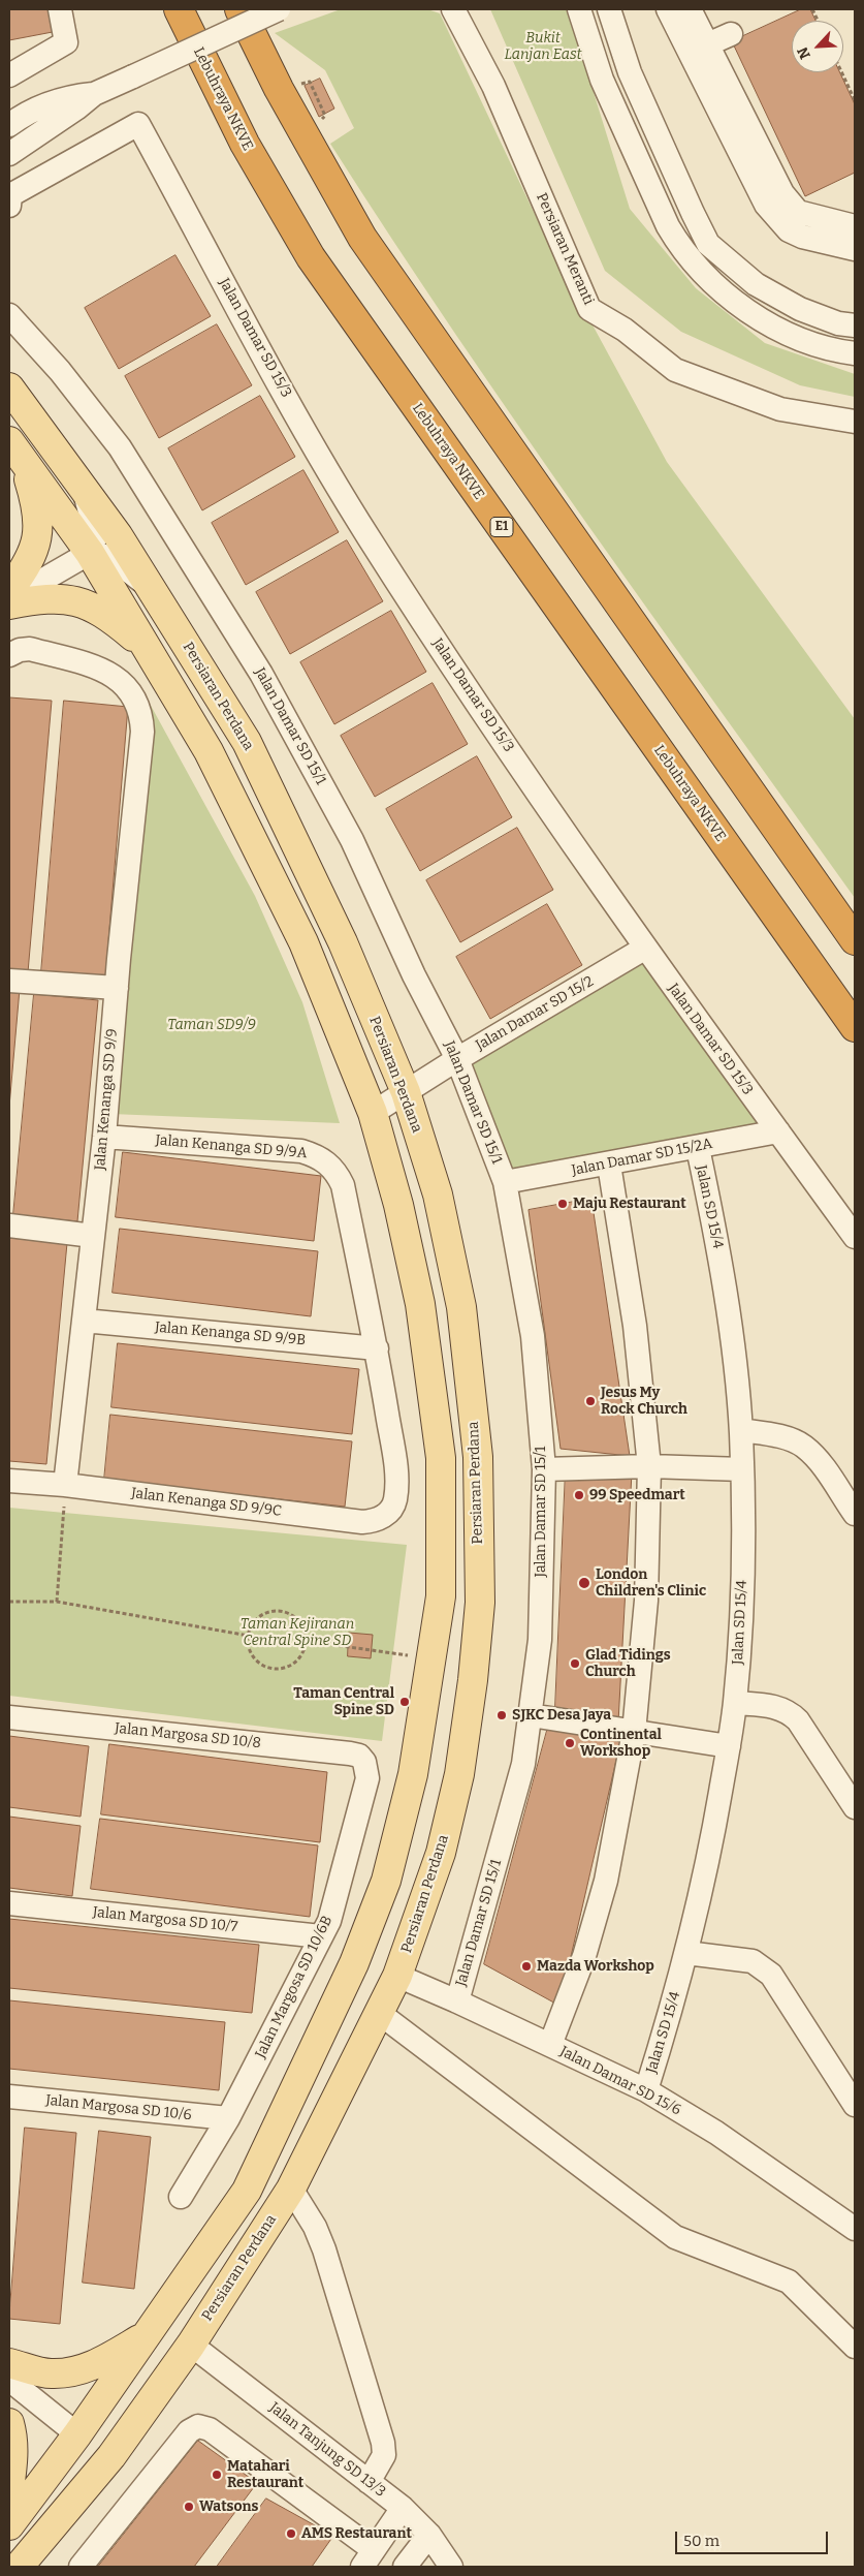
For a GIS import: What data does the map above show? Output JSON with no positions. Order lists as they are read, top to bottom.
{
  "streets": {
    "highway": ["Lebuhraya NKVE", "E1"],
    "main road": ["Persiaran Perdana"],
    "street": [
      "Persiaran Meranti",
      "Jalan Damar SD 15/3",
      "Jalan Damar SD 15/1",
      "Jalan Damar SD 15/2",
      "Jalan Kenanga SD 9/9",
      "Jalan Kenanga SD 9/9A",
      "Jalan Damar SD 15/2A",
      "Jalan SD 15/4",
      "Jalan Kenanga SD 9/9B",
      "Jalan Kenanga SD 9/9C",
      "Jalan Margosa SD 10/8",
      "Jalan Margosa SD 10/7",
      "Jalan Margosa SD 10/6B",
      "Jalan Damar SD 15/6",
      "Jalan Margosa SD 10/6",
      "Jalan Tanjung SD 13/3"
    ]
  },
  "crossings": [
    ["Jalan Damar SD 15/3", "Jalan Damar SD 15/2"],
    ["Jalan Damar SD 15/3", "Jalan Damar SD 15/2A"],
    ["Persiaran Perdana", "Jalan Damar SD 15/2"],
    ["Persiaran Perdana", "Jalan Damar SD 15/6"],
    ["Persiaran Perdana", "Jalan Tanjung SD 13/3"],
    ["Jalan Damar SD 15/1", "Jalan Damar SD 15/2"],
    ["Jalan Damar SD 15/1", "Jalan Damar SD 15/2A"],
    ["Jalan Damar SD 15/1", "Jalan Damar SD 15/6"],
    ["Jalan Kenanga SD 9/9", "Jalan Kenanga SD 9/9A"],
    ["Jalan Kenanga SD 9/9", "Jalan Kenanga SD 9/9B"],
    ["Jalan Kenanga SD 9/9", "Jalan Kenanga SD 9/9C"],
    ["Jalan Kenanga SD 9/9A", "Jalan Kenanga SD 9/9B"],
    ["Jalan Kenanga SD 9/9A", "Jalan Kenanga SD 9/9C"],
    ["Jalan Damar SD 15/2A", "Jalan SD 15/4"],
    ["Jalan SD 15/4", "Jalan Damar SD 15/6"],
    ["Jalan Kenanga SD 9/9B", "Jalan Kenanga SD 9/9C"],
    ["Jalan Margosa SD 10/8", "Jalan Margosa SD 10/6B"],
    ["Jalan Margosa SD 10/7", "Jalan Margosa SD 10/6B"],
    ["Jalan Margosa SD 10/6B", "Jalan Margosa SD 10/6"]
  ],
  "parks": ["Bukit Lanjan East", "Taman SD9/9", "Taman Kejiranan Central Spine SD"],
  "places": [
    "Maju Restaurant",
    "Jesus My Rock Church",
    "99 Speedmart",
    "London Children's Clinic",
    "Glad Tidings Church",
    "Taman Central Spine SD",
    "SJKC Desa Jaya",
    "Continental Workshop",
    "Mazda Workshop",
    "Matahari Restaurant",
    "Watsons",
    "AMS Restaurant"
  ],
  "scale_bar": "50 m",
  "north": "bottom left"
}
